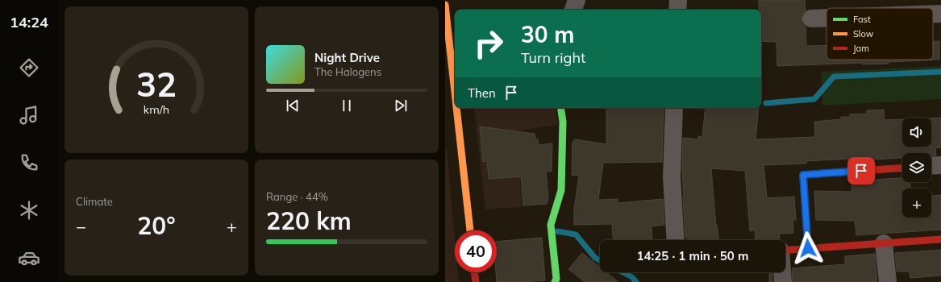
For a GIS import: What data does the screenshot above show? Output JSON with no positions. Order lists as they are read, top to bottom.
{
  "legend": ["Fast", "Slow", "Jam"],
  "page": {
    "tabs": "14:24",
    "turn": ["30 m", "Turn right"],
    "song": ["Night Drive", "The Halogens"],
    "then": "Then",
    "map_buttons": "+",
    "tile": [
      "Climate",
      ["Range · 44%", "220 km"]
    ],
    "heat": ["−", "20°", "+"],
    "limit": "40",
    "trip": "14:25 · 1 min · 50 m",
    "gauge": ["32", "km/h"]
  }
}
